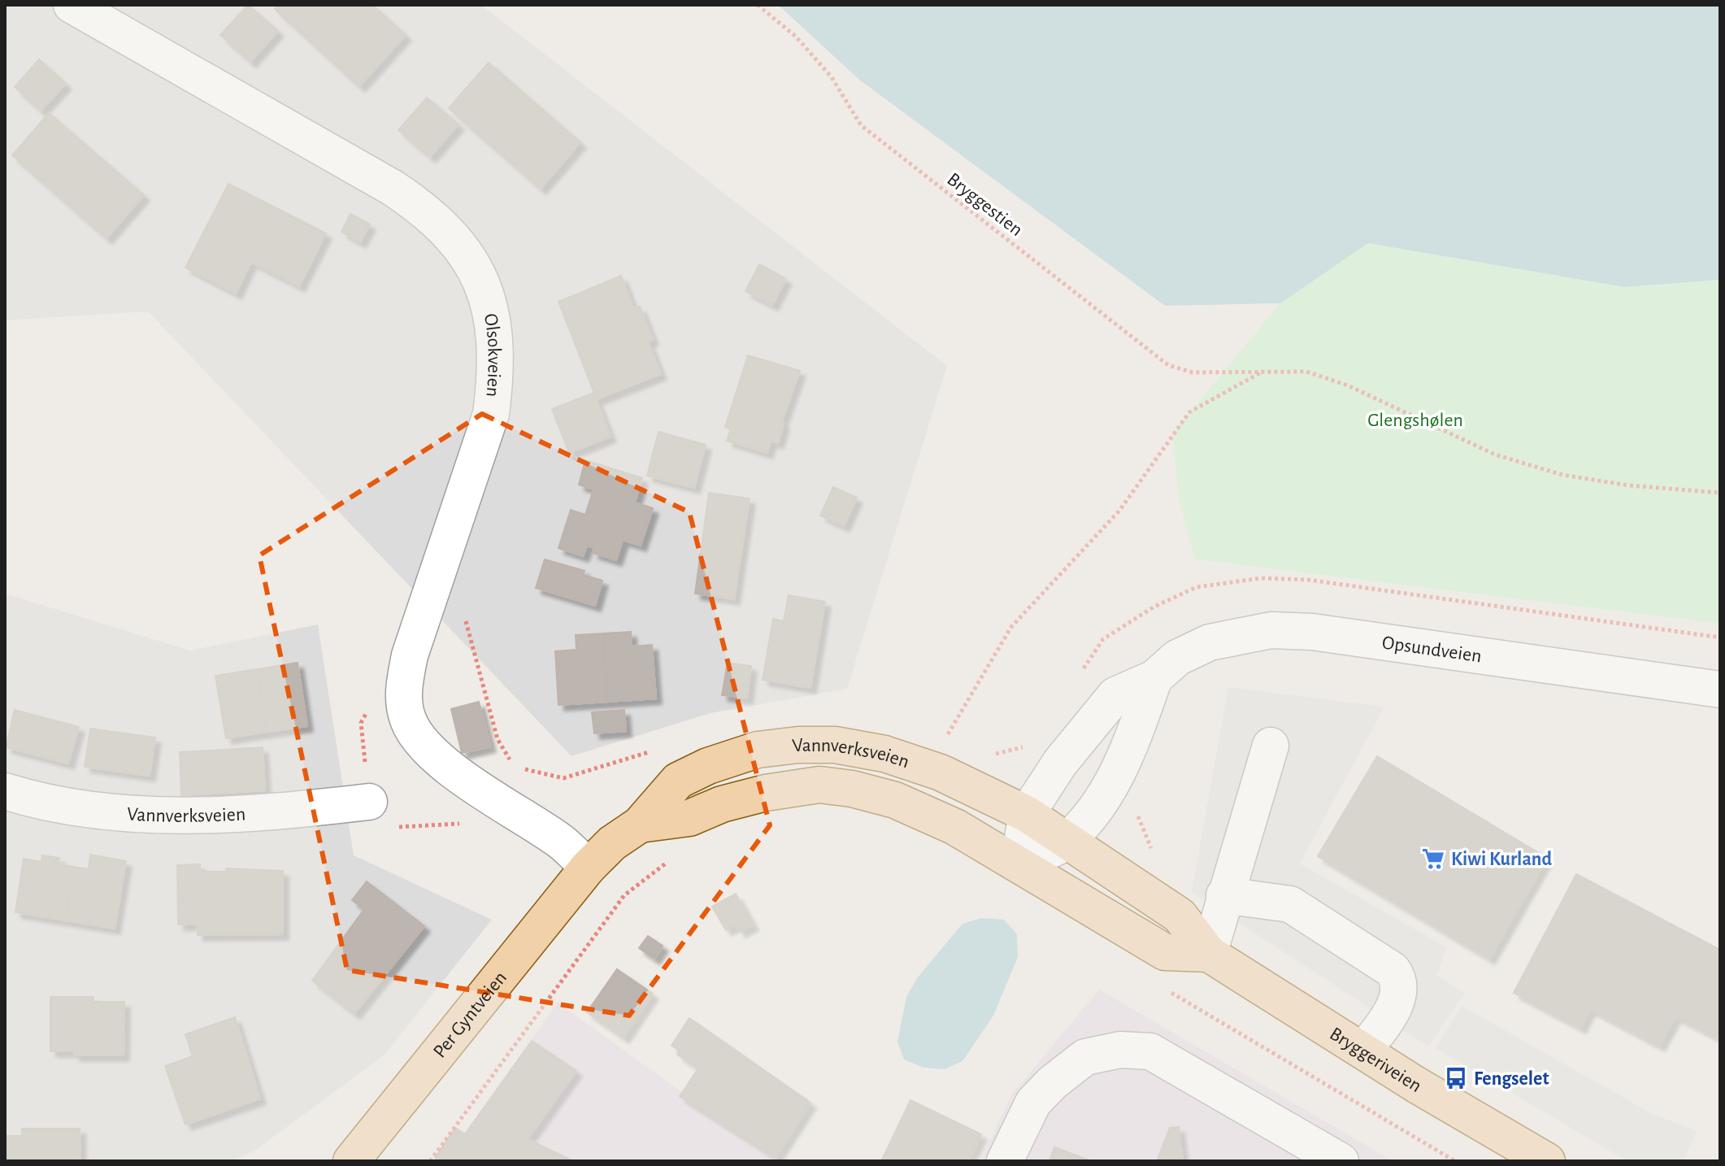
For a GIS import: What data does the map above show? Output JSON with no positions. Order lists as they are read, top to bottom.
{
  "streets": {
    "main road": ["Vannverksveien", "Per Gyntveien", "Bryggeriveien"],
    "street": ["Olsokveien", "Opsundveien"],
    "path": ["Bryggestien"]
  },
  "crossings": [
    ["Olsokveien", "Vannverksveien"],
    ["Olsokveien", "Per Gyntveien"],
    ["Opsundveien", "Vannverksveien"],
    ["Opsundveien", "Bryggeriveien"],
    ["Vannverksveien", "Per Gyntveien"],
    ["Vannverksveien", "Bryggeriveien"]
  ],
  "parks": ["Glengshølen"],
  "places": {
    "supermarket": ["Kiwi Kurland"],
    "bus stop": ["Fengselet"]
  }
}
